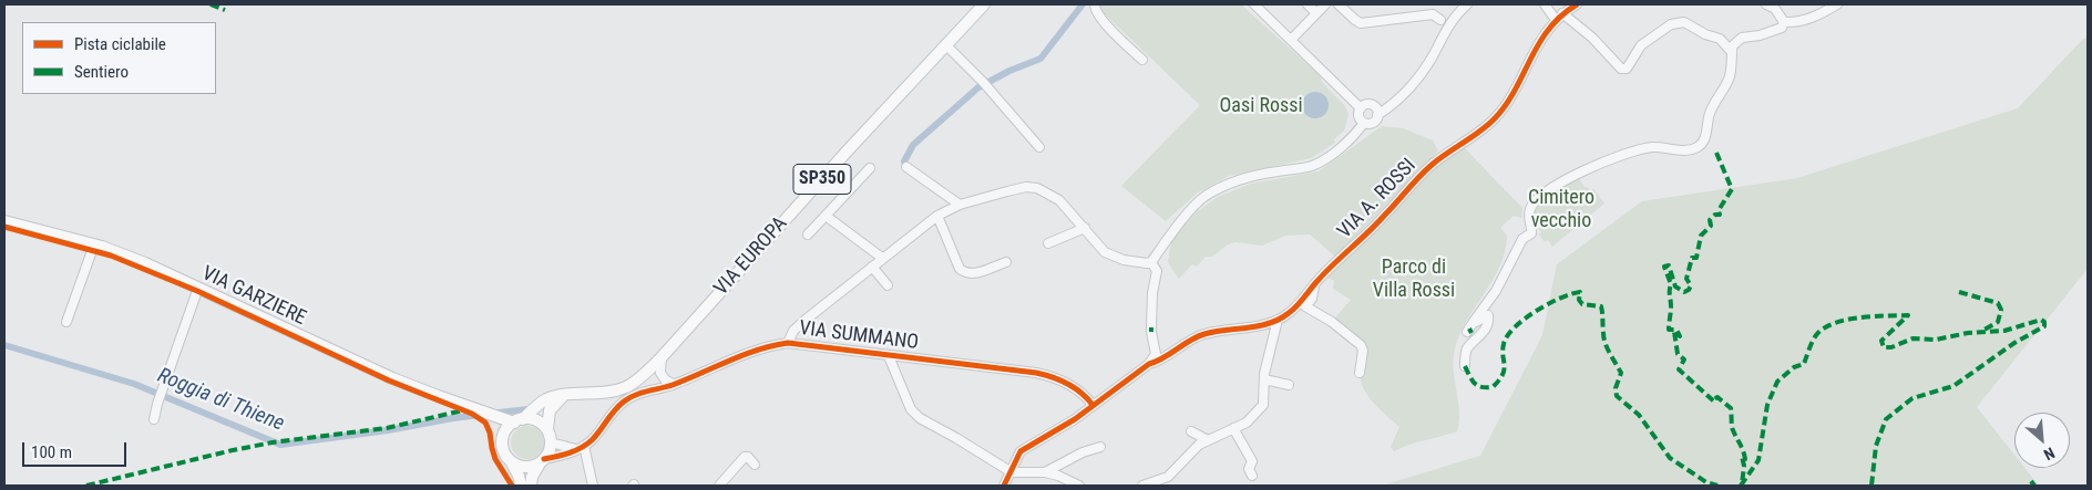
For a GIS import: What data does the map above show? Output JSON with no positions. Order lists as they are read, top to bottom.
{
  "streets": {
    "main road": ["SP350", "VIA EUROPA", "VIA GARZIERE"],
    "street": ["VIA A. ROSSI", "VIA SUMMANO"]
  },
  "crossings": [
    ["SP350", "VIA EUROPA"],
    ["SP350", "VIA GARZIERE"],
    ["VIA EUROPA", "VIA GARZIERE"]
  ],
  "water": ["Roggia di Thiene"],
  "parks": ["Oasi Rossi", "Cimitero vecchio", "Parco di Villa Rossi"],
  "legend": ["Pista ciclabile", "Sentiero"],
  "scale_bar": "100 m",
  "north": "bottom right"
}
